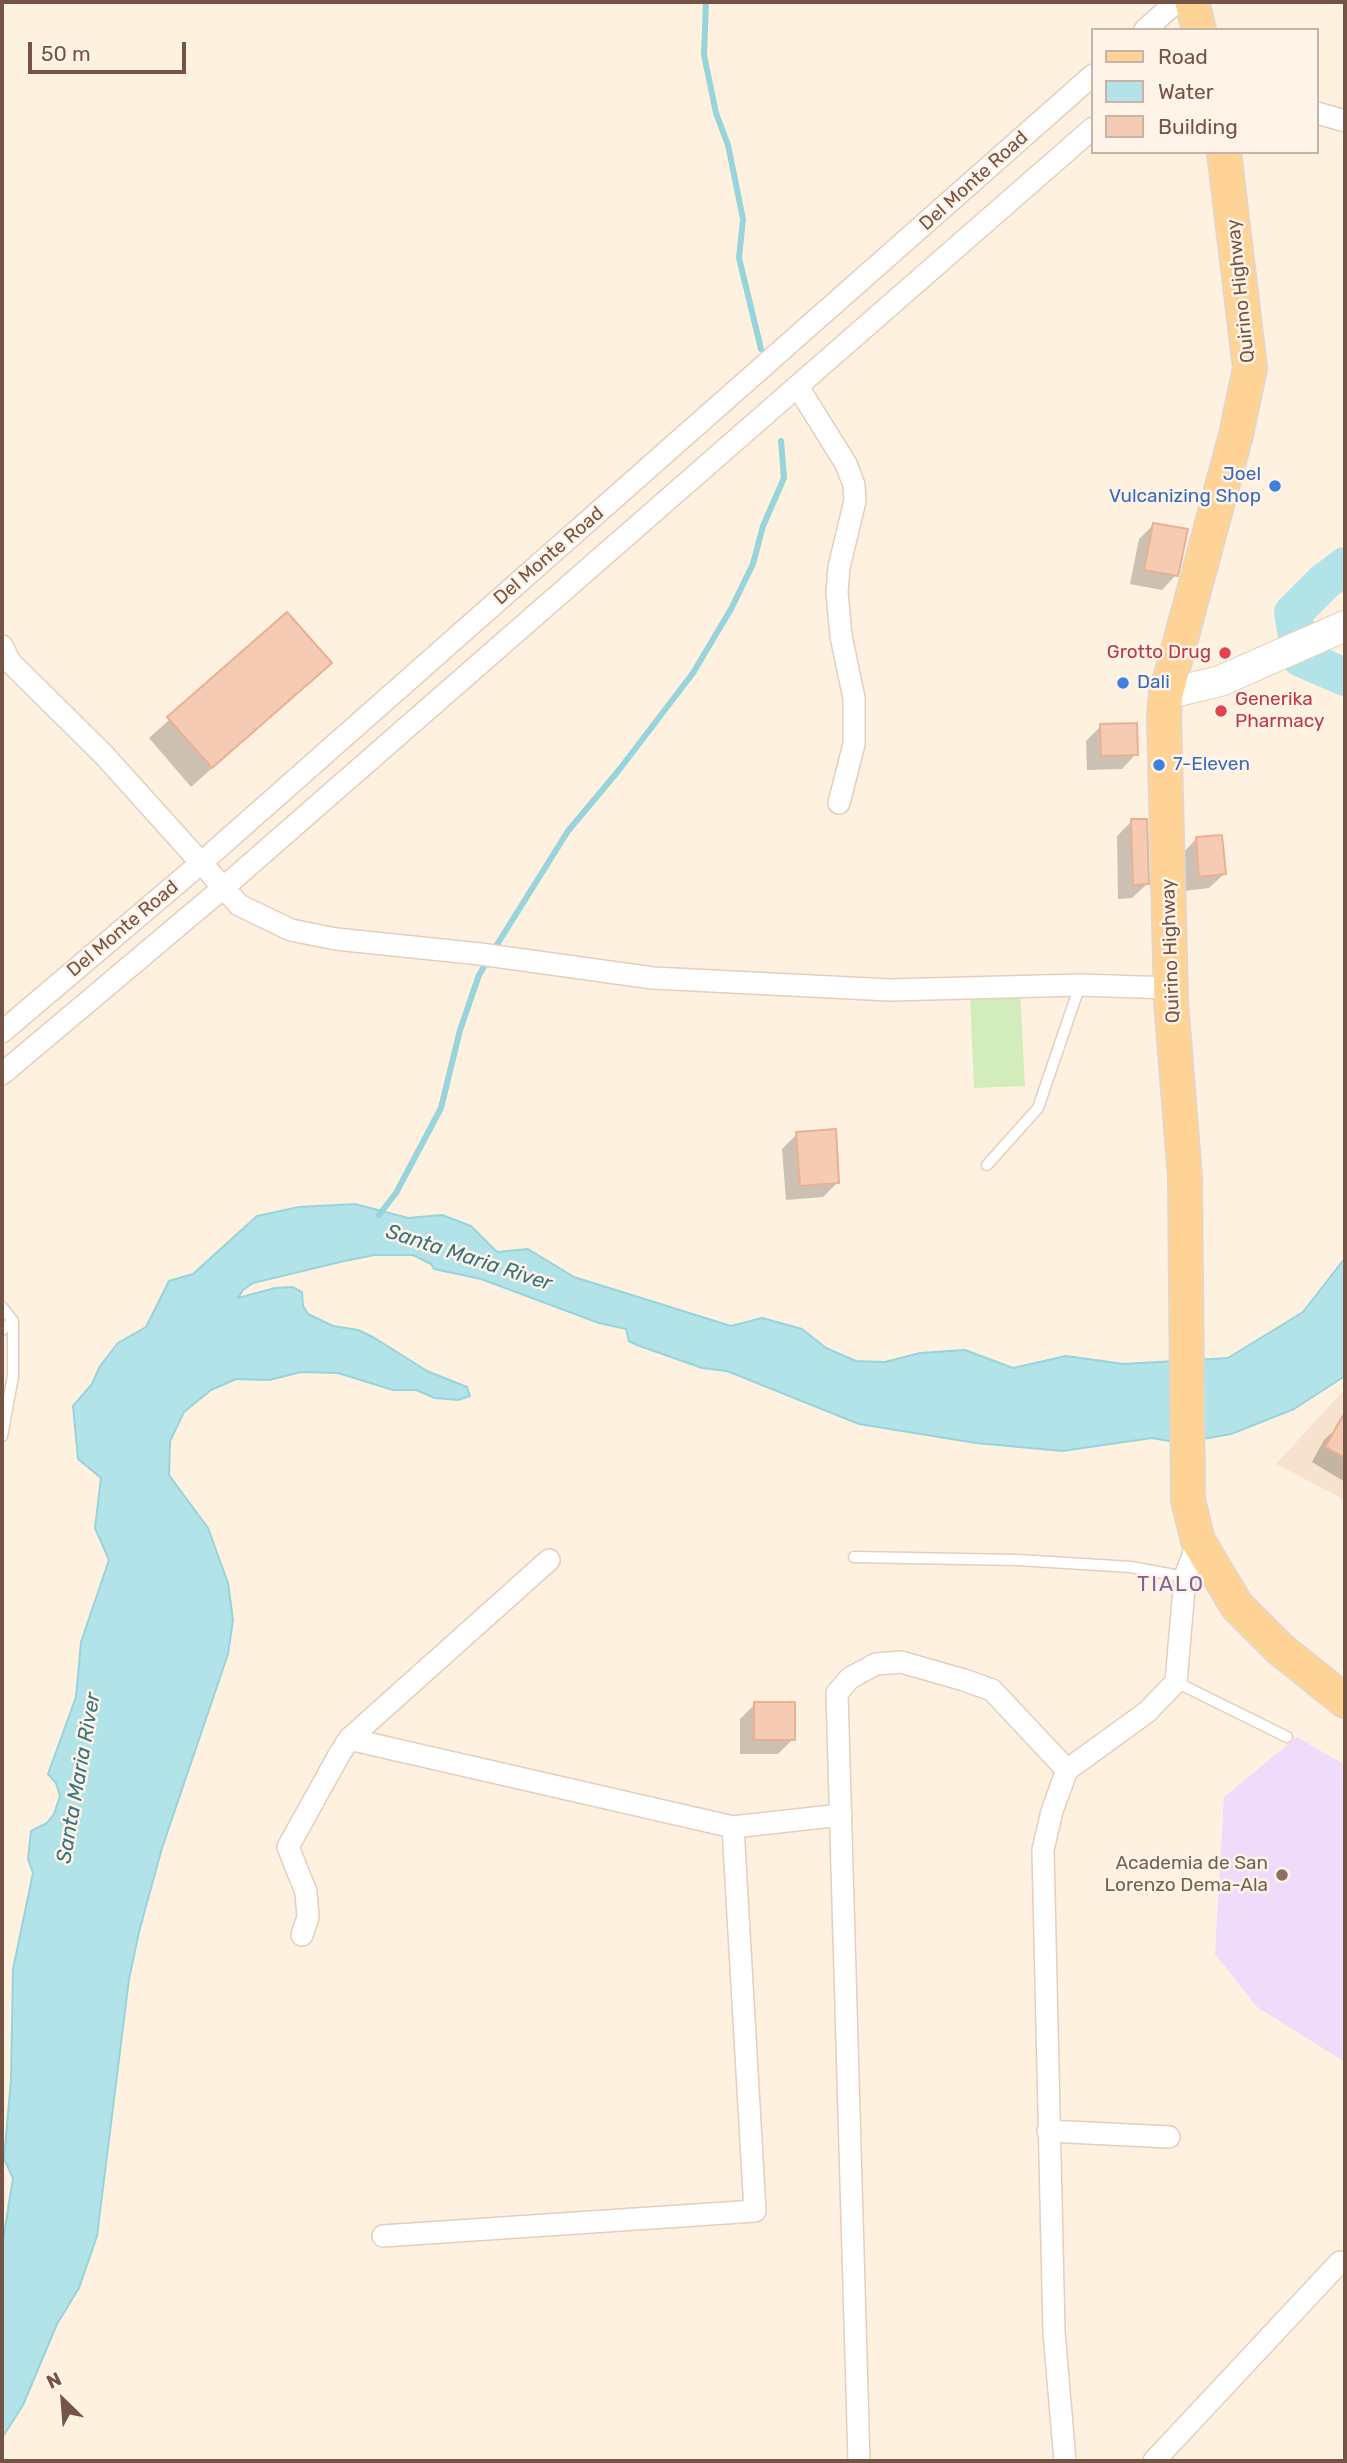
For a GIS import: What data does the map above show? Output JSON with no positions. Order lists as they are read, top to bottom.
{
  "streets": {
    "main road": ["Quirino Highway"],
    "street": ["Del Monte Road"]
  },
  "districts": ["TIALO"],
  "water": ["Santa Maria River"],
  "places": [
    "Joel Vulcanizing Shop",
    "Grotto Drug",
    "Dali",
    "Generika Pharmacy",
    "7-Eleven",
    "Academia de San Lorenzo Dema-Ala"
  ],
  "legend": ["Road", "Water", "Building"],
  "scale_bar": "50 m",
  "north": "top left"
}
